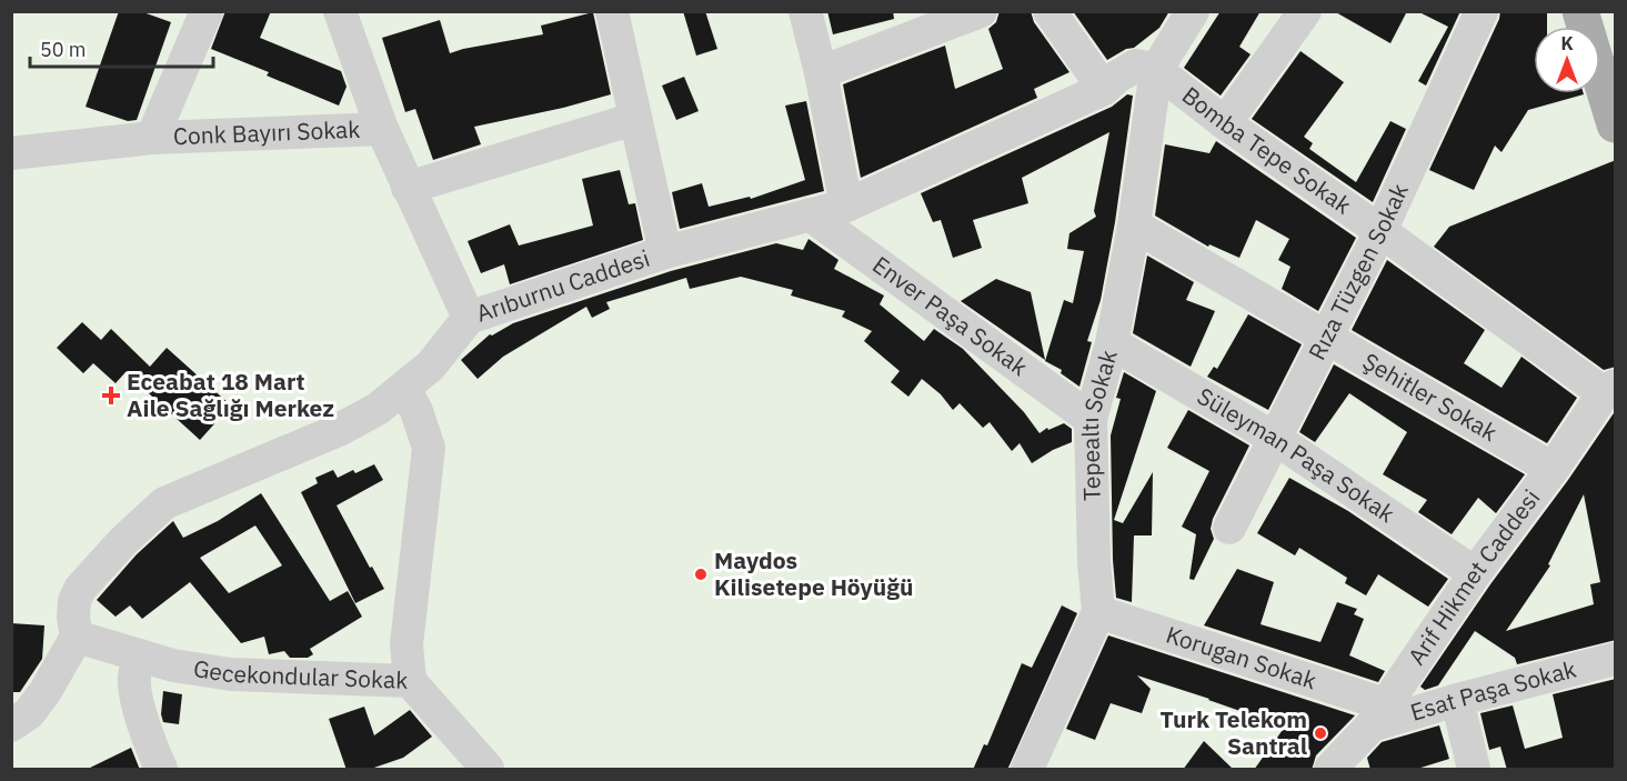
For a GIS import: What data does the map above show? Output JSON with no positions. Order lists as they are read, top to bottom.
{
  "streets": {
    "street": [
      "Conk Bayırı Sokak",
      "Bomba Tepe Sokak",
      "Rıza Tüzgen Sokak",
      "Arıburnu Caddesi",
      "Enver Paşa Sokak",
      "Şehitler Sokak",
      "Tepealtı Sokak",
      "Süleyman Paşa Sokak",
      "Arif Hikmet Caddesi",
      "Korugan Sokak",
      "Gecekondular Sokak",
      "Esat Paşa Sokak"
    ]
  },
  "crossings": [
    ["Conk Bayırı Sokak", "Arıburnu Caddesi"],
    ["Bomba Tepe Sokak", "Rıza Tüzgen Sokak"],
    ["Bomba Tepe Sokak", "Arıburnu Caddesi"],
    ["Bomba Tepe Sokak", "Tepealtı Sokak"],
    ["Bomba Tepe Sokak", "Arif Hikmet Caddesi"],
    ["Rıza Tüzgen Sokak", "Şehitler Sokak"],
    ["Rıza Tüzgen Sokak", "Süleyman Paşa Sokak"],
    ["Arıburnu Caddesi", "Enver Paşa Sokak"],
    ["Arıburnu Caddesi", "Tepealtı Sokak"],
    ["Arıburnu Caddesi", "Gecekondular Sokak"],
    ["Enver Paşa Sokak", "Tepealtı Sokak"],
    ["Şehitler Sokak", "Tepealtı Sokak"],
    ["Şehitler Sokak", "Arif Hikmet Caddesi"],
    ["Tepealtı Sokak", "Süleyman Paşa Sokak"],
    ["Tepealtı Sokak", "Korugan Sokak"],
    ["Süleyman Paşa Sokak", "Arif Hikmet Caddesi"],
    ["Arif Hikmet Caddesi", "Korugan Sokak"],
    ["Arif Hikmet Caddesi", "Esat Paşa Sokak"],
    ["Korugan Sokak", "Esat Paşa Sokak"]
  ],
  "places": {
    "health": ["Eceabat 18 Mart Aile Sağlığı Merkez"],
    "other": ["Maydos Kilisetepe Höyüğü", "Turk Telekom Santral"]
  },
  "scale_bar": "50 m",
  "north": "top"
}
